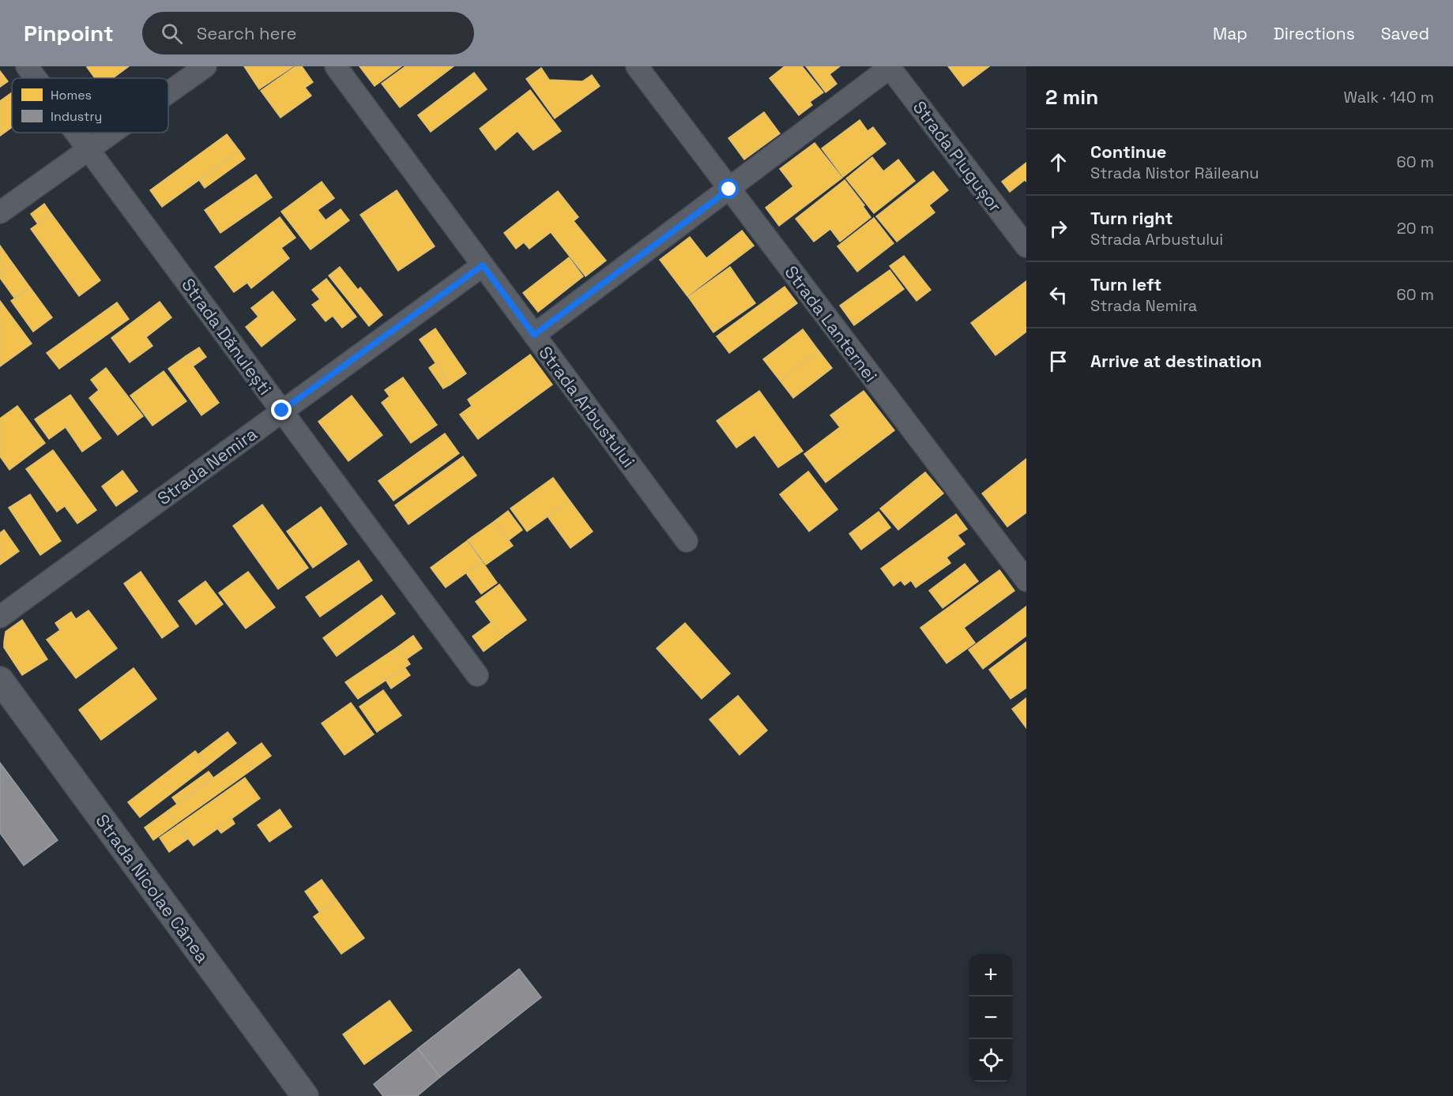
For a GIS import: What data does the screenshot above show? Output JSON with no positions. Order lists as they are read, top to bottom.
{
  "streets": {
    "street": [
      "Strada Plugușor",
      "Strada Lanternei",
      "Strada Dănulești",
      "Strada Arbustului",
      "Strada Nemira",
      "Strada Nicolae Cânea"
    ]
  },
  "crossings": [
    ["Strada Dănulești", "Strada Nemira"],
    ["Strada Arbustului", "Strada Nemira"]
  ],
  "legend": ["Homes", "Industry"],
  "page": {
    "header": "Pinpoint",
    "search": "Search here",
    "nav": ["Map", "Directions", "Saved"],
    "heading": ["2 min", "Walk · 140 m"],
    "list": [
      ["Continue", "Strada Nistor Răileanu", "60 m"],
      ["Turn right", "Strada Arbustului", "20 m"],
      ["Turn left", "Strada Nemira", "60 m"],
      "Arrive at destination"
    ],
    "map_buttons": ["+", "−"]
  }
}
